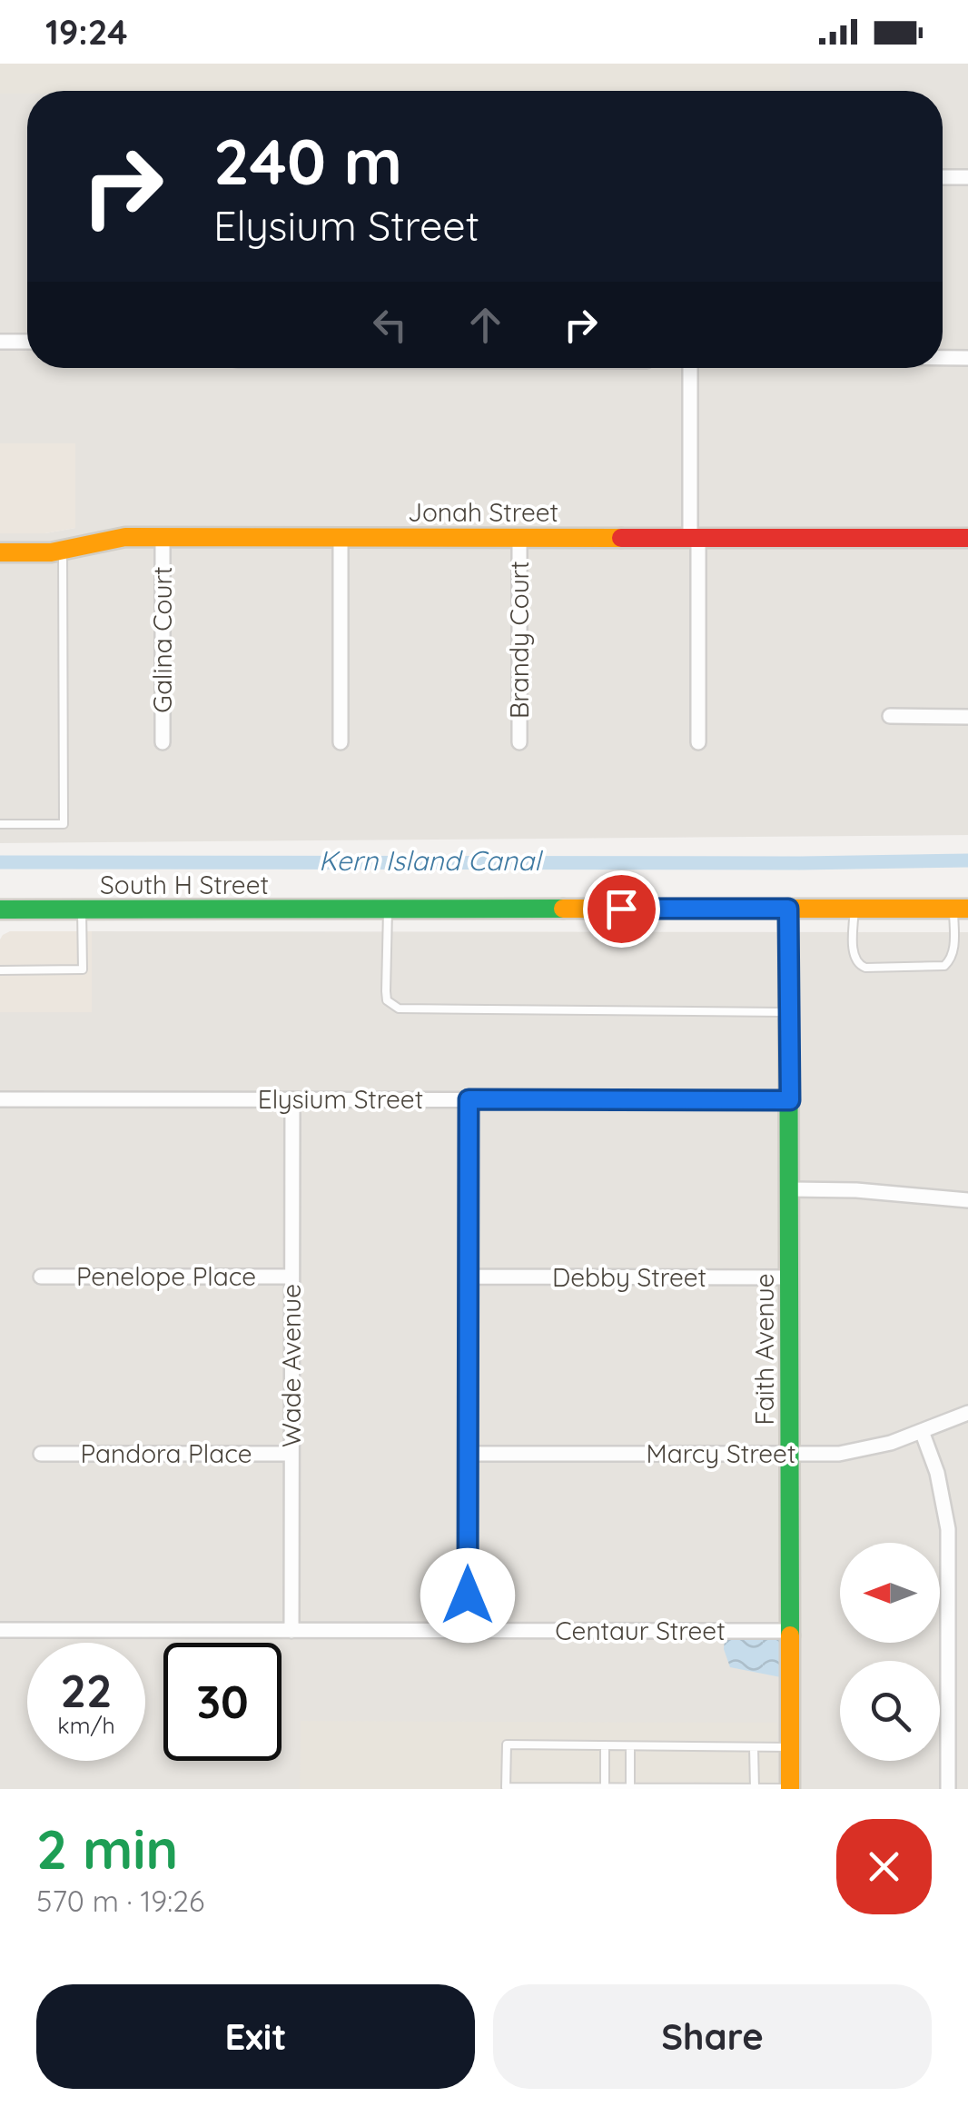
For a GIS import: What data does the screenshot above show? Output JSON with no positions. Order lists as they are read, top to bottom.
{
  "streets": {
    "street": [
      "Jonah Street",
      "Galina Court",
      "Brandy Court",
      "South H Street",
      "Elysium Street",
      "Penelope Place",
      "Debby Street",
      "Faith Avenue",
      "Wade Avenue",
      "Pandora Place",
      "Marcy Street",
      "Centaur Street"
    ]
  },
  "crossings": [
    ["Jonah Street", "Galina Court"],
    ["Jonah Street", "Brandy Court"],
    ["South H Street", "Faith Avenue"],
    ["Elysium Street", "Faith Avenue"],
    ["Elysium Street", "Wade Avenue"],
    ["Penelope Place", "Wade Avenue"],
    ["Debby Street", "Faith Avenue"],
    ["Faith Avenue", "Marcy Street"],
    ["Faith Avenue", "Centaur Street"],
    ["Wade Avenue", "Pandora Place"],
    ["Wade Avenue", "Centaur Street"]
  ],
  "water": ["Kern Island Canal"],
  "north": "left",
  "page": {
    "status": "19:24",
    "turn": ["240 m", "Elysium Street"],
    "speed": "22 km/h",
    "limit": "30",
    "heading": ["2 min", "570 m · 19:26"],
    "buttons": ["Exit", "Share"]
  }
}
